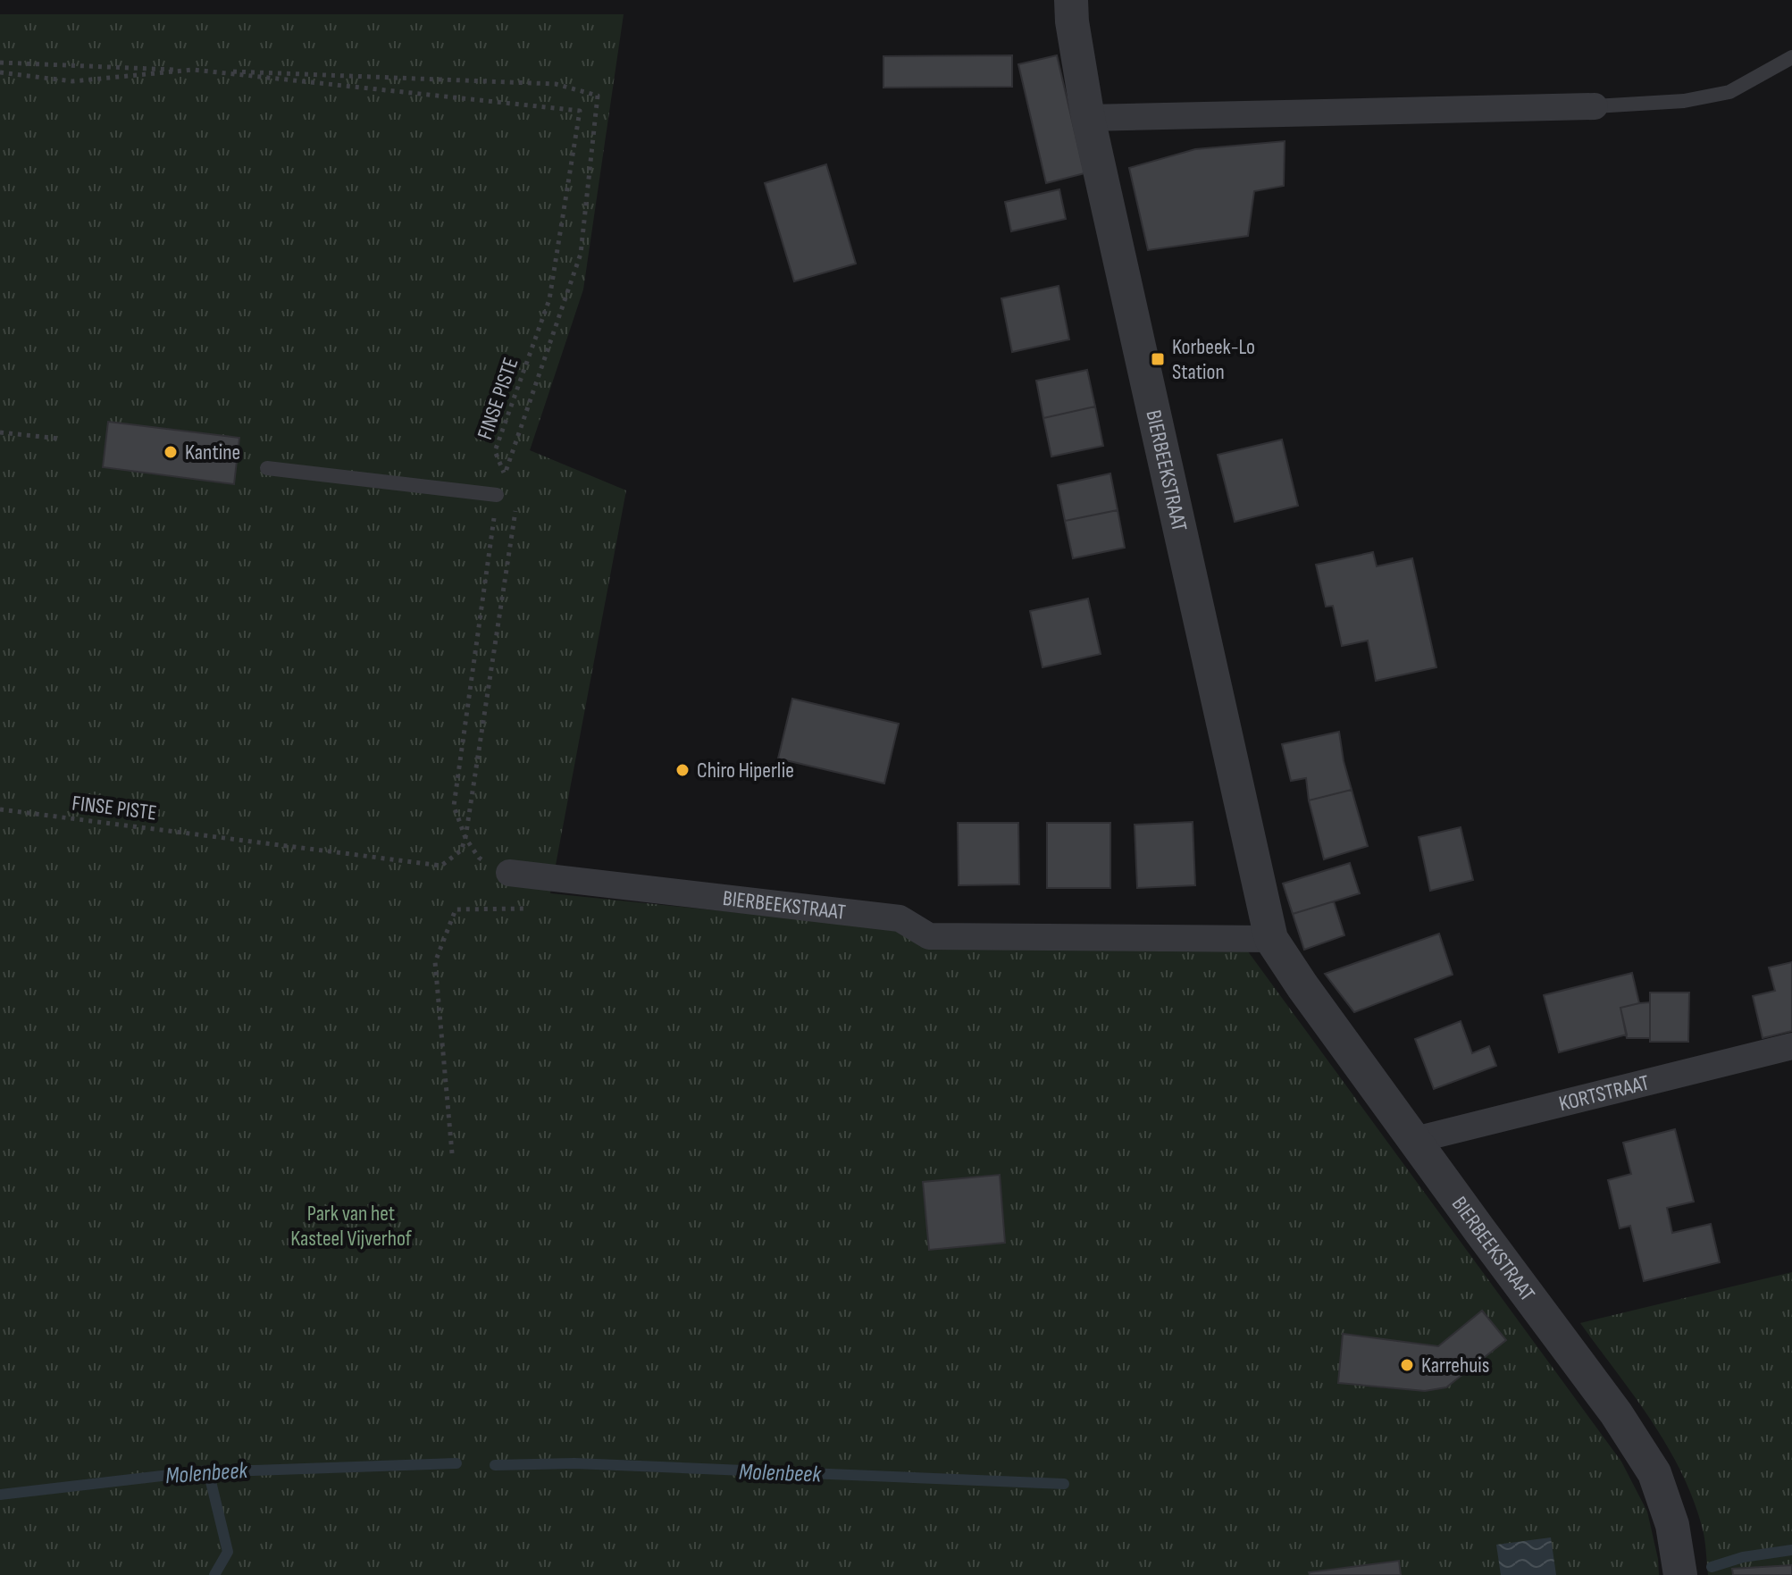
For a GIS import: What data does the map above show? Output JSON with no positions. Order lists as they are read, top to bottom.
{
  "streets": {
    "street": ["BIERBEEKSTRAAT", "KORTSTRAAT"],
    "path": ["FINSE PISTE"]
  },
  "crossings": [
    ["BIERBEEKSTRAAT", "KORTSTRAAT"]
  ],
  "water": ["Molenbeek"],
  "parks": ["Park van het Kasteel Vijverhof"],
  "places": {
    "transit": ["Korbeek-Lo Station"],
    "other": ["Kantine", "Chiro Hiperlie", "Karrehuis"]
  }
}
